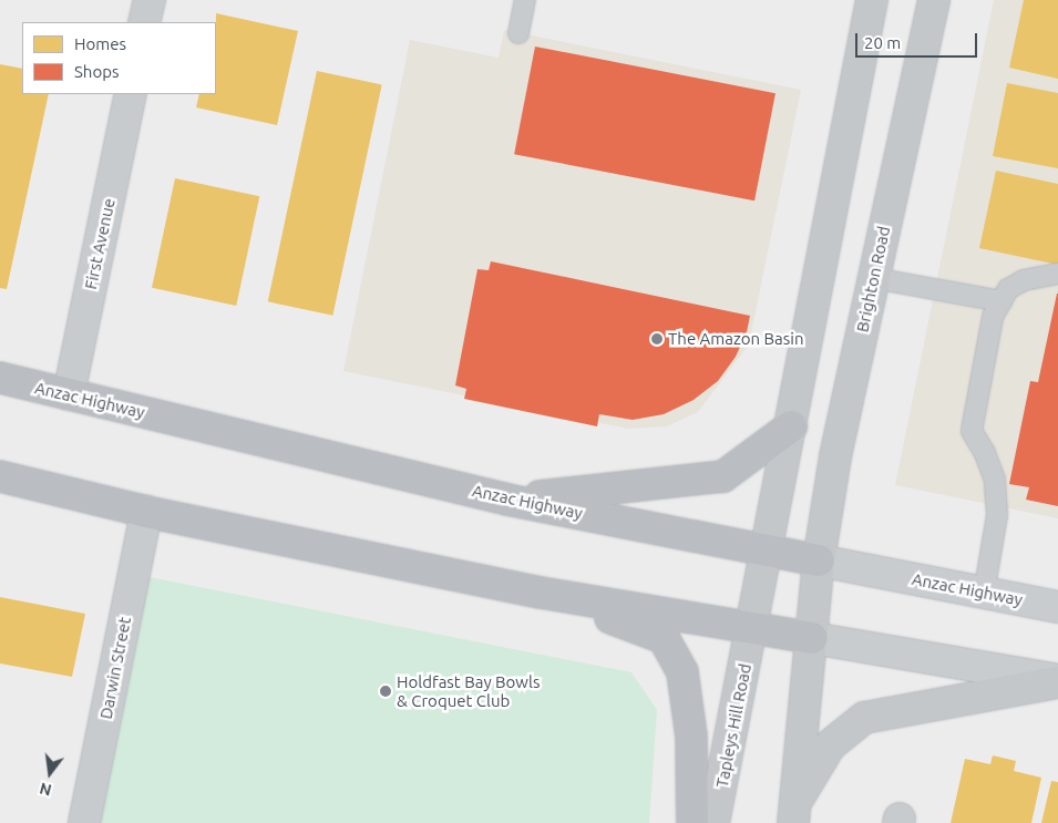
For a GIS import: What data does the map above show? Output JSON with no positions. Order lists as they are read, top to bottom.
{
  "streets": {
    "highway": ["Anzac Highway"],
    "main road": ["Brighton Road", "Tapleys Hill Road"],
    "street": ["First Avenue", "Darwin Street"]
  },
  "crossings": [
    ["First Avenue", "Anzac Highway"],
    ["Brighton Road", "Anzac Highway"],
    ["Anzac Highway", "Tapleys Hill Road"]
  ],
  "places": ["The Amazon Basin", "Holdfast Bay Bowls & Croquet Club"],
  "legend": ["Homes", "Shops"],
  "scale_bar": "20 m",
  "north": "bottom"
}
